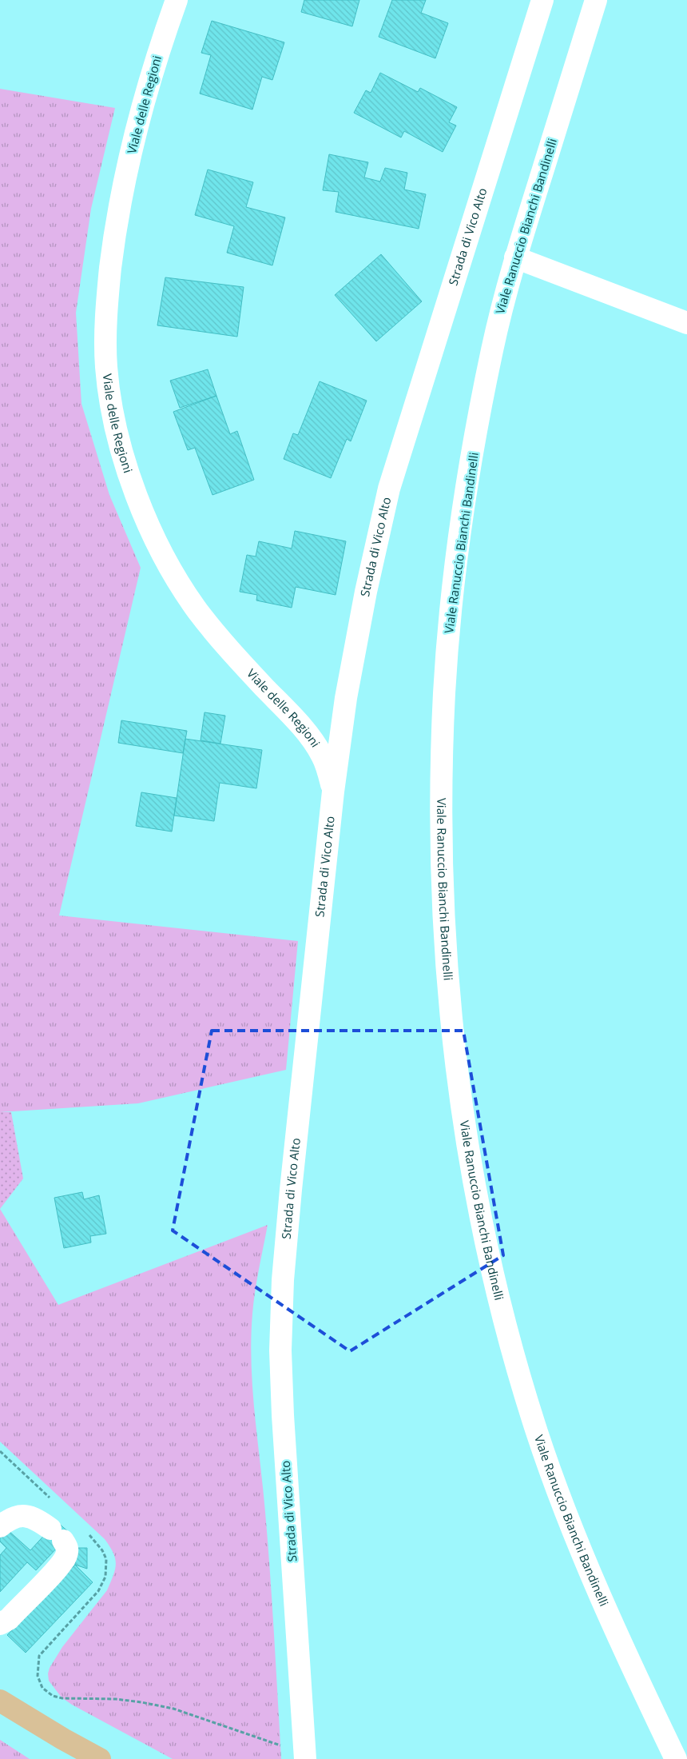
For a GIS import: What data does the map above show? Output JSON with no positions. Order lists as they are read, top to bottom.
{
  "streets": {
    "street": ["Viale delle Regioni", "Viale Ranuccio Bianchi Bandinelli", "Strada di Vico Alto"]
  },
  "crossings": [
    ["Viale delle Regioni", "Strada di Vico Alto"]
  ]
}
